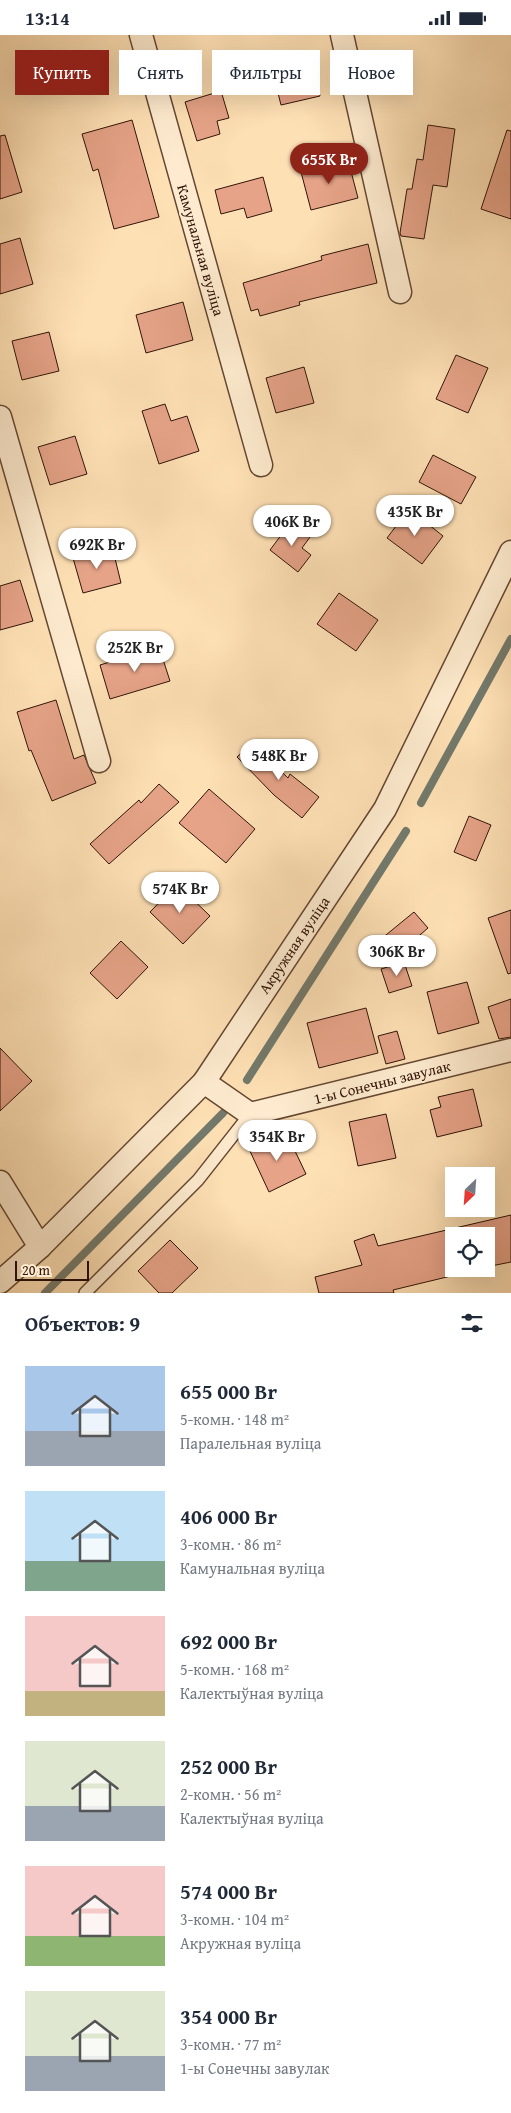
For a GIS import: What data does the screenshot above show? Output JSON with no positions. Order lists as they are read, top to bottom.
{
  "streets": {
    "street": ["Камунальная вуліца", "Акружная вуліца", "1-ы Сонечны завулак"]
  },
  "scale_bar": "20 m",
  "north": "bottom left",
  "page": {
    "status": "13:14",
    "chip": [
      "Купить",
      "Снять",
      "Фильтры",
      "Новое"
    ],
    "price": [
      "655K Br",
      "435K Br",
      "406K Br",
      "692K Br",
      "252K Br",
      "548K Br",
      "574K Br",
      "306K Br",
      "354K Br"
    ],
    "scale": "20 m",
    "heading": "Объектов: 9",
    "list": [
      {
        "name": "655 000 Br",
        "note": "5-комн. · 148 m² · Паралельная вуліца"
      },
      {
        "name": "406 000 Br",
        "note": "3-комн. · 86 m² · Камунальная вуліца"
      },
      {
        "name": "692 000 Br",
        "note": "5-комн. · 168 m² · Калектыўная вуліца"
      },
      {
        "name": "252 000 Br",
        "note": "2-комн. · 56 m² · Калектыўная вуліца"
      },
      {
        "name": "574 000 Br",
        "note": "3-комн. · 104 m² · Акружная вуліца"
      },
      {
        "name": "354 000 Br",
        "note": "3-комн. · 77 m² · 1-ы Сонечны завулак"
      }
    ]
  }
}
